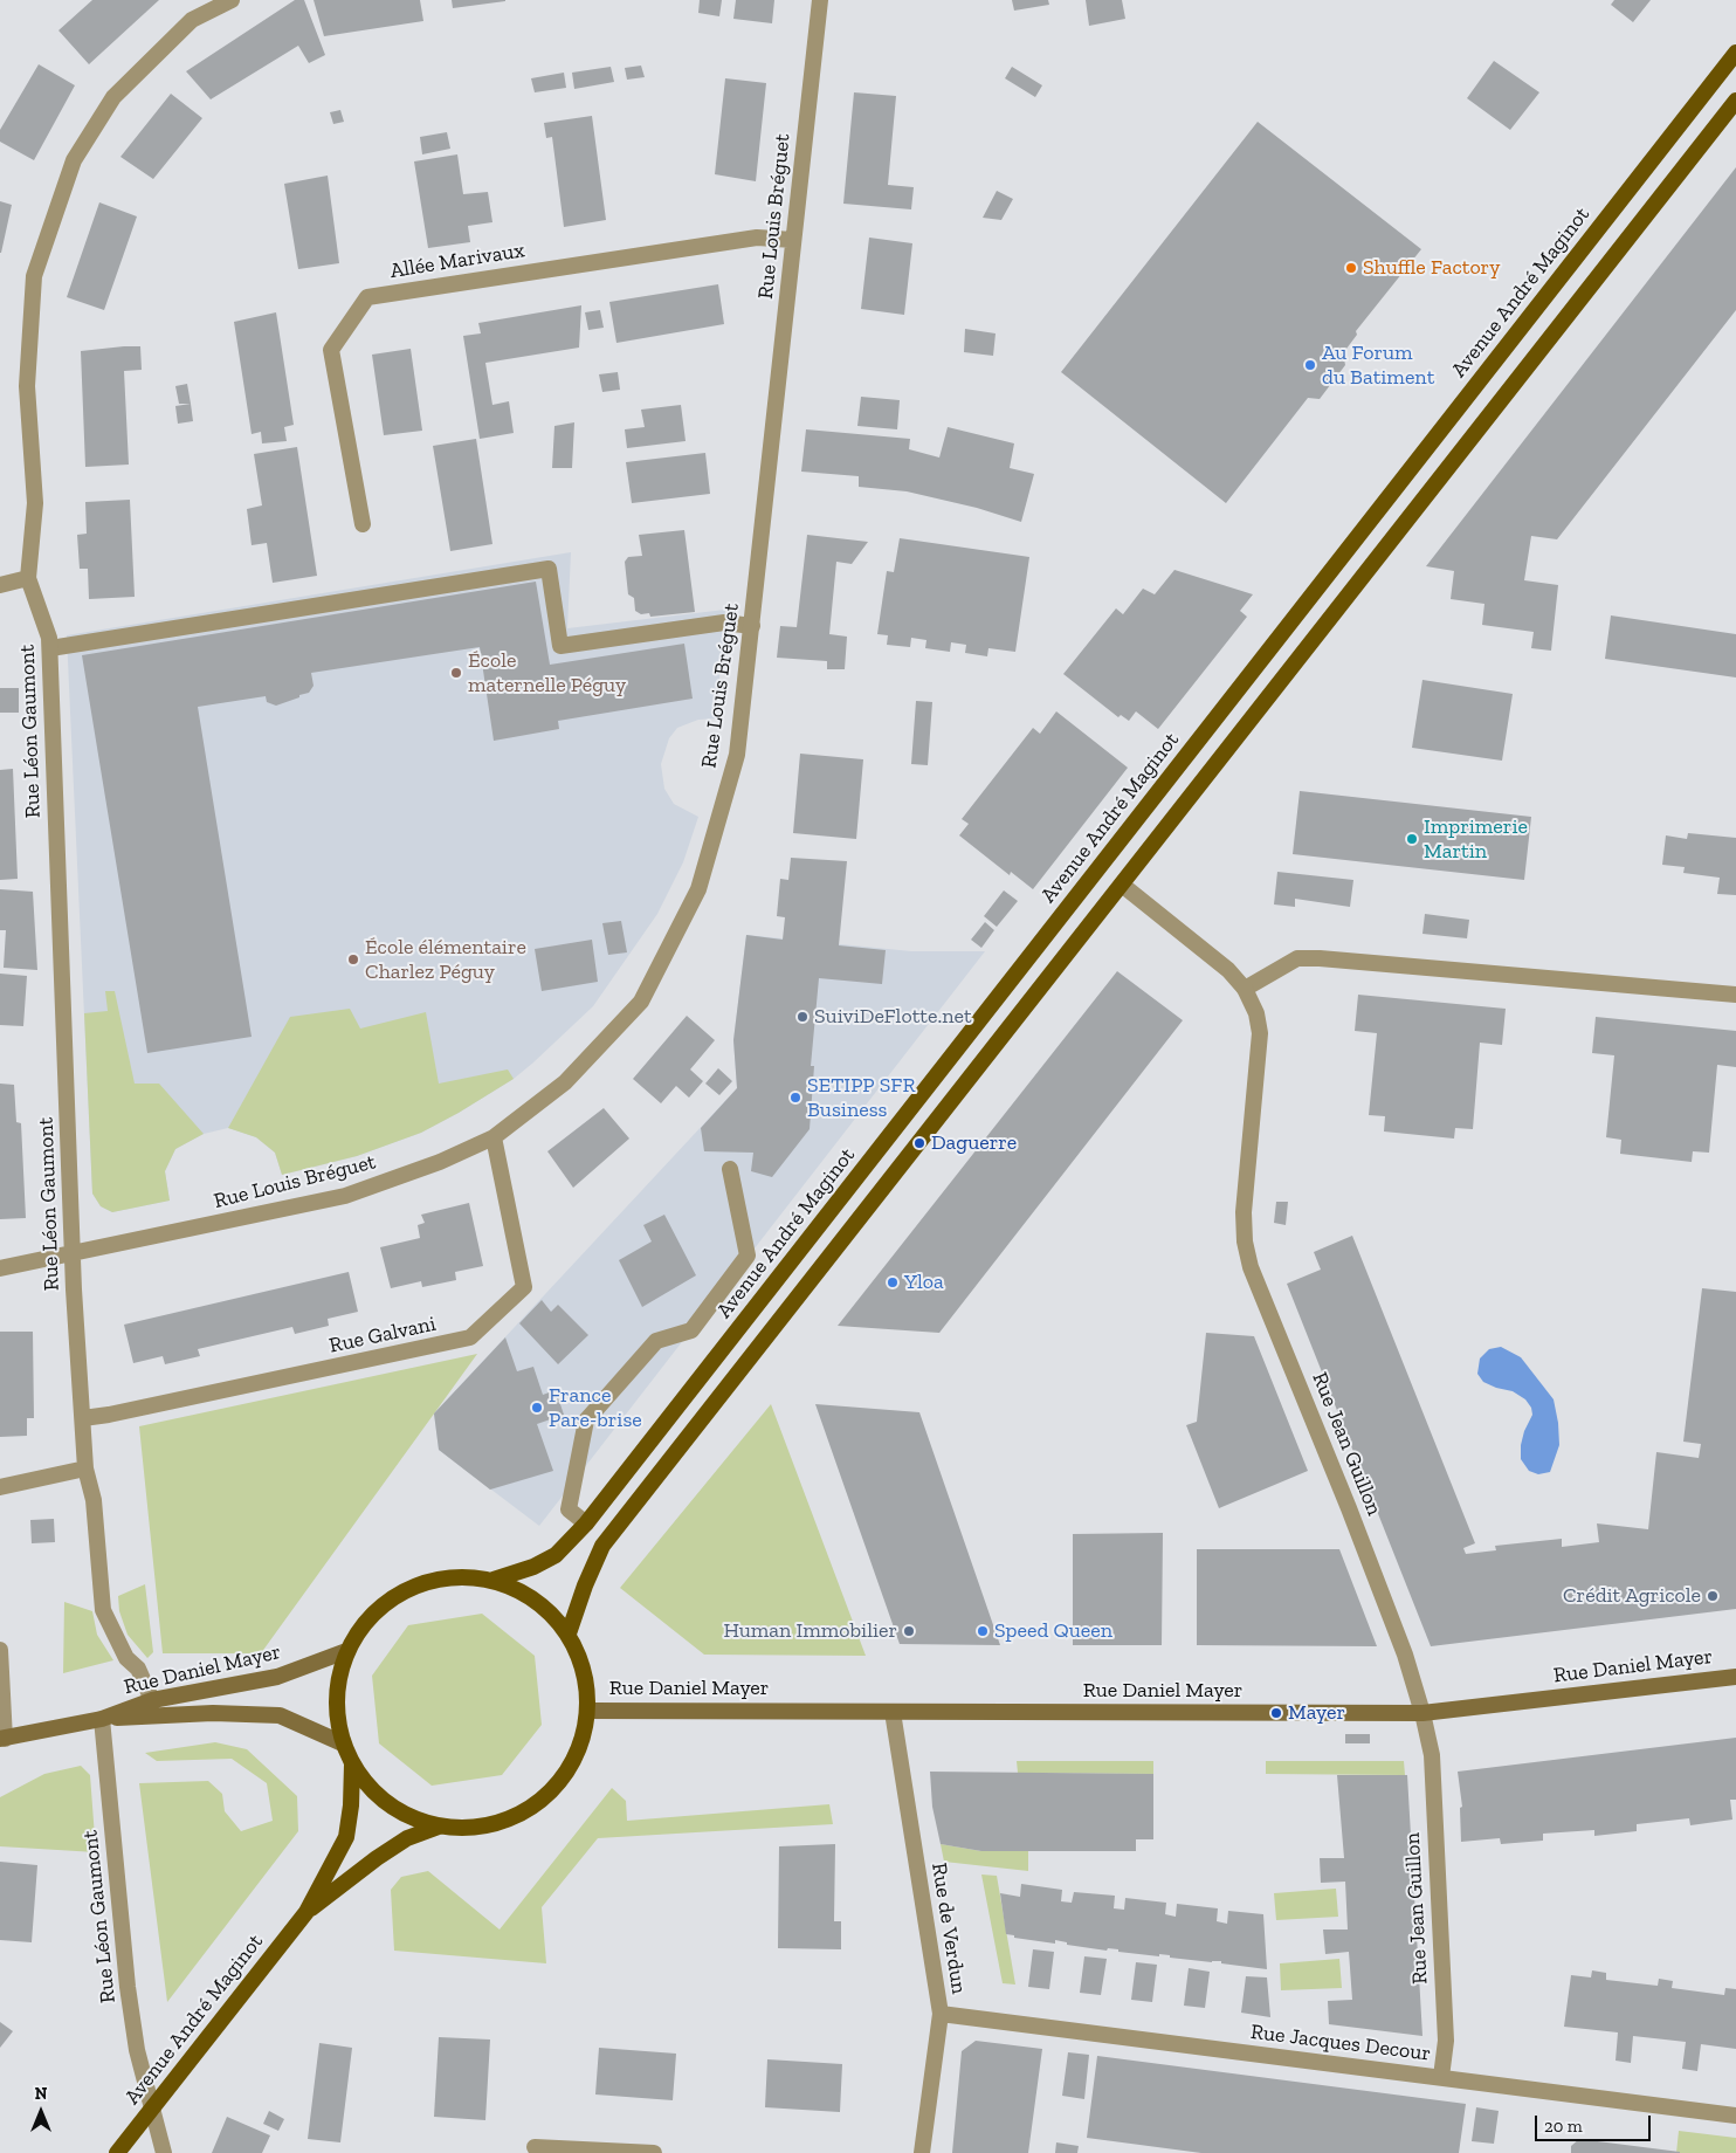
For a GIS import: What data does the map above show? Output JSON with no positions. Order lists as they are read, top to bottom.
{
  "streets": {
    "main road": ["Avenue André Maginot", "Rue Daniel Mayer"],
    "street": [
      "Rue Louis Bréguet",
      "Allée Marivaux",
      "Rue Léon Gaumont",
      "Rue Galvani",
      "Rue Jean Guillon",
      "Rue de Verdun",
      "Rue Jacques Decour"
    ]
  },
  "crossings": [
    ["Rue Louis Bréguet", "Allée Marivaux"],
    ["Rue Louis Bréguet", "Rue Léon Gaumont"],
    ["Rue Louis Bréguet", "Rue Galvani"],
    ["Avenue André Maginot", "Rue Léon Gaumont"],
    ["Rue Léon Gaumont", "Rue Galvani"],
    ["Rue Léon Gaumont", "Rue Daniel Mayer"],
    ["Rue Jean Guillon", "Rue Daniel Mayer"],
    ["Rue Jean Guillon", "Rue Jacques Decour"],
    ["Rue Daniel Mayer", "Rue de Verdun"],
    ["Rue de Verdun", "Rue Jacques Decour"]
  ],
  "places": [
    "Shuffle Factory",
    "Au Forum du Batiment",
    "École maternelle Péguy",
    "Imprimerie Martin",
    "École élémentaire Charlez Péguy",
    "SuiviDeFlotte.net",
    "SETIPP SFR Business",
    "Daguerre",
    "Yloa",
    "France Pare-brise",
    "Crédit Agricole",
    "Human Immobilier",
    "Speed Queen",
    "Mayer"
  ],
  "scale_bar": "20 m",
  "north": "top"
}
